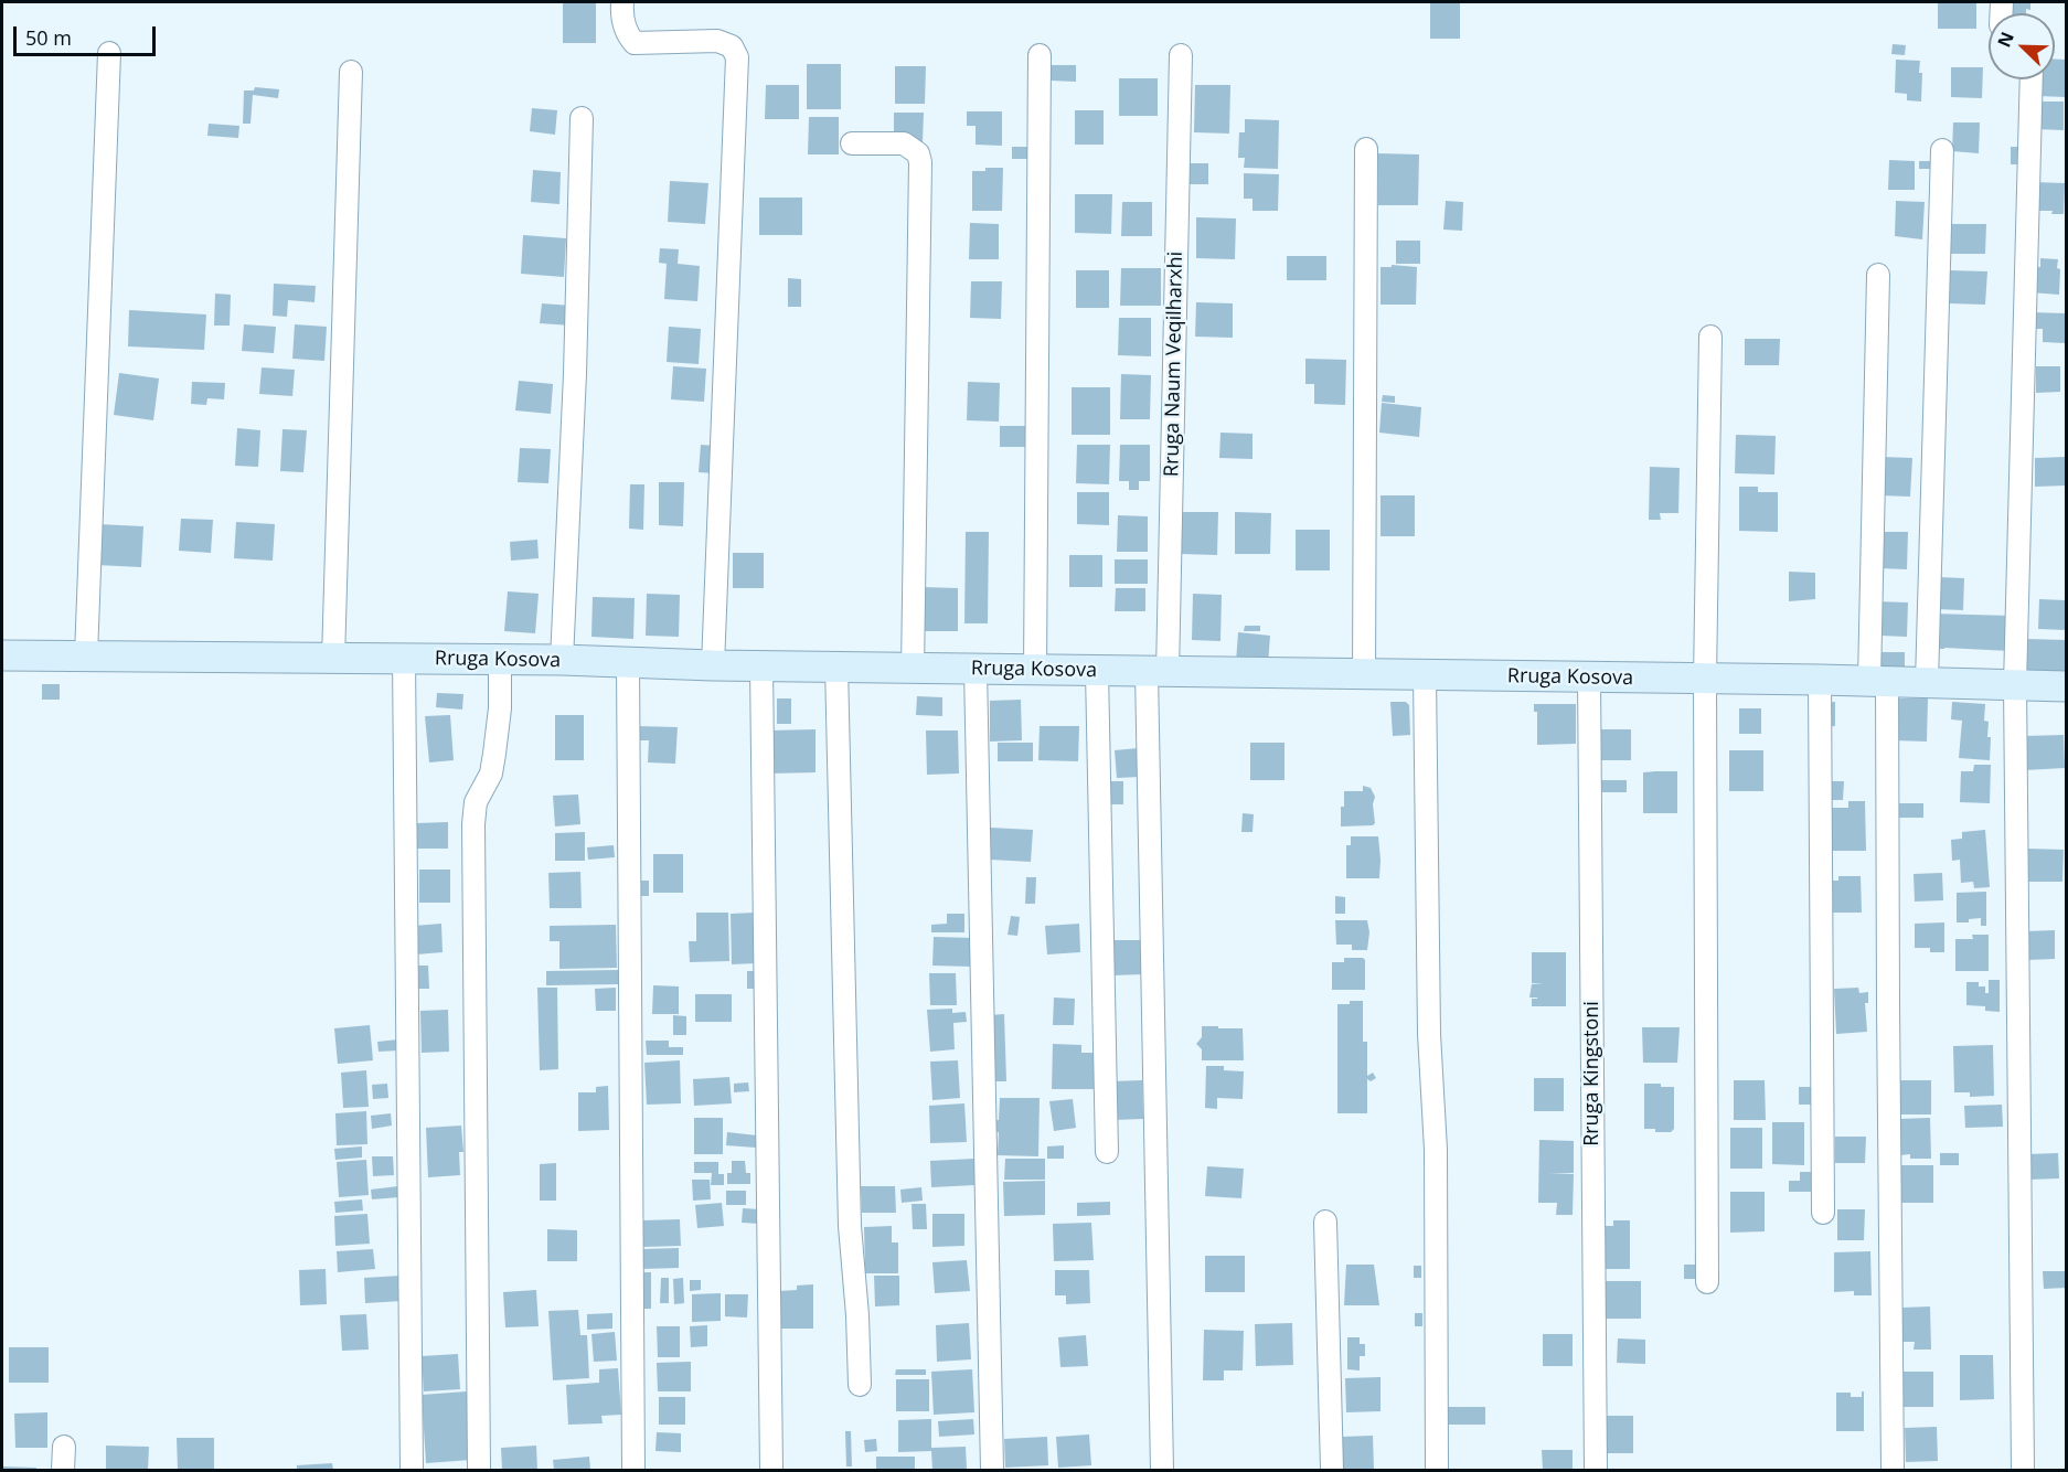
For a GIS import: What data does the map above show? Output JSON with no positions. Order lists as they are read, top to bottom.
{
  "streets": {
    "street": ["Rruga Naum Veqilharxhi", "Rruga Kosova", "Rruga Kingstoni"]
  },
  "crossings": [
    ["Rruga Naum Veqilharxhi", "Rruga Kosova"],
    ["Rruga Kosova", "Rruga Kingstoni"]
  ],
  "scale_bar": "50 m",
  "north": "top left"
}
